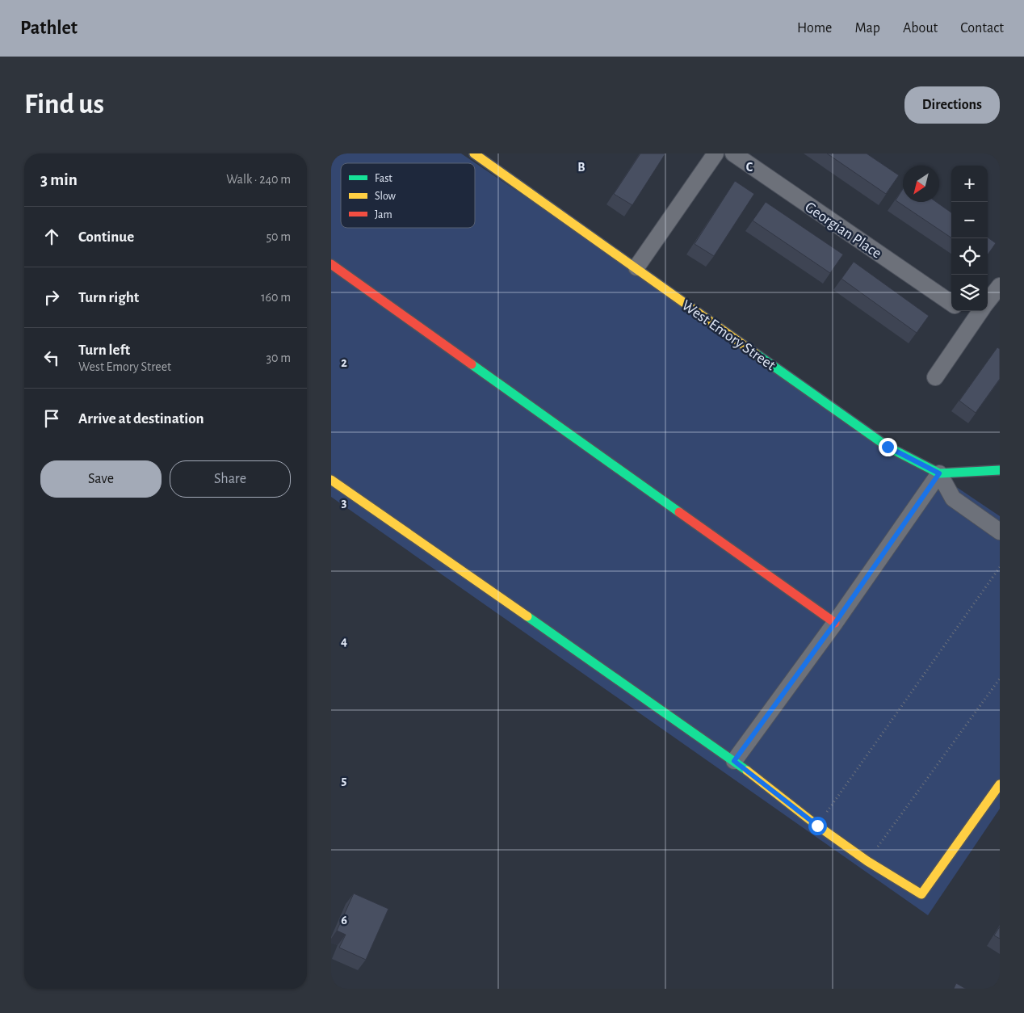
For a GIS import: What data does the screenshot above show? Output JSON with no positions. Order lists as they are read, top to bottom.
{
  "streets": {
    "street": ["Georgian Place", "West Emory Street"]
  },
  "legend": ["Fast", "Slow", "Jam"],
  "north": "bottom left",
  "page": {
    "header": "Pathlet",
    "nav": [
      "Home",
      "Map",
      "About",
      "Contact"
    ],
    "buttons": [
      "Directions",
      ["Save", "Share"]
    ],
    "title": "Find us",
    "heading": ["3 min", "Walk · 240 m"],
    "map_buttons": ["+", "−"],
    "list": [
      ["Continue", "50 m"],
      ["Turn right", "160 m"],
      ["Turn left", "West Emory Street", "30 m"],
      "Arrive at destination"
    ]
  },
  "grid": {
    "columns": ["B", "C"],
    "rows": [
      "2",
      "3",
      "4",
      "5",
      "6"
    ]
  }
}
